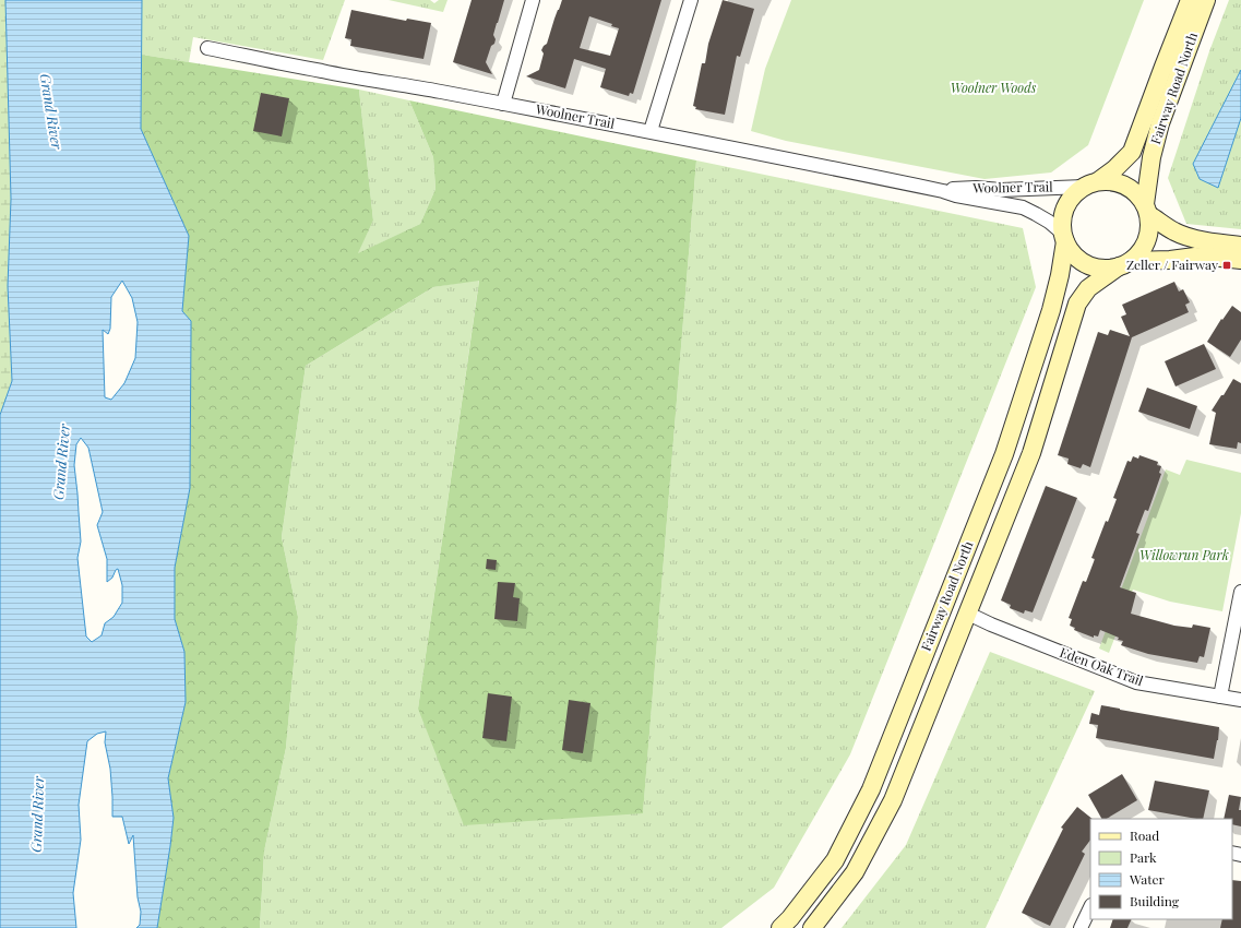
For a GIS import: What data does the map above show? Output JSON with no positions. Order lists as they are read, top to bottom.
{
  "streets": {
    "main road": ["Fairway Road North"],
    "street": ["Woolner Trail", "Eden Oak Trail"]
  },
  "crossings": [
    ["Fairway Road North", "Woolner Trail"],
    ["Fairway Road North", "Eden Oak Trail"]
  ],
  "water": ["Grand River"],
  "parks": ["Woolner Woods", "Willowrun Park"],
  "places": {
    "transit": ["Zeller / Fairway"]
  },
  "legend": [
    "Road",
    "Park",
    "Water",
    "Building"
  ]
}
